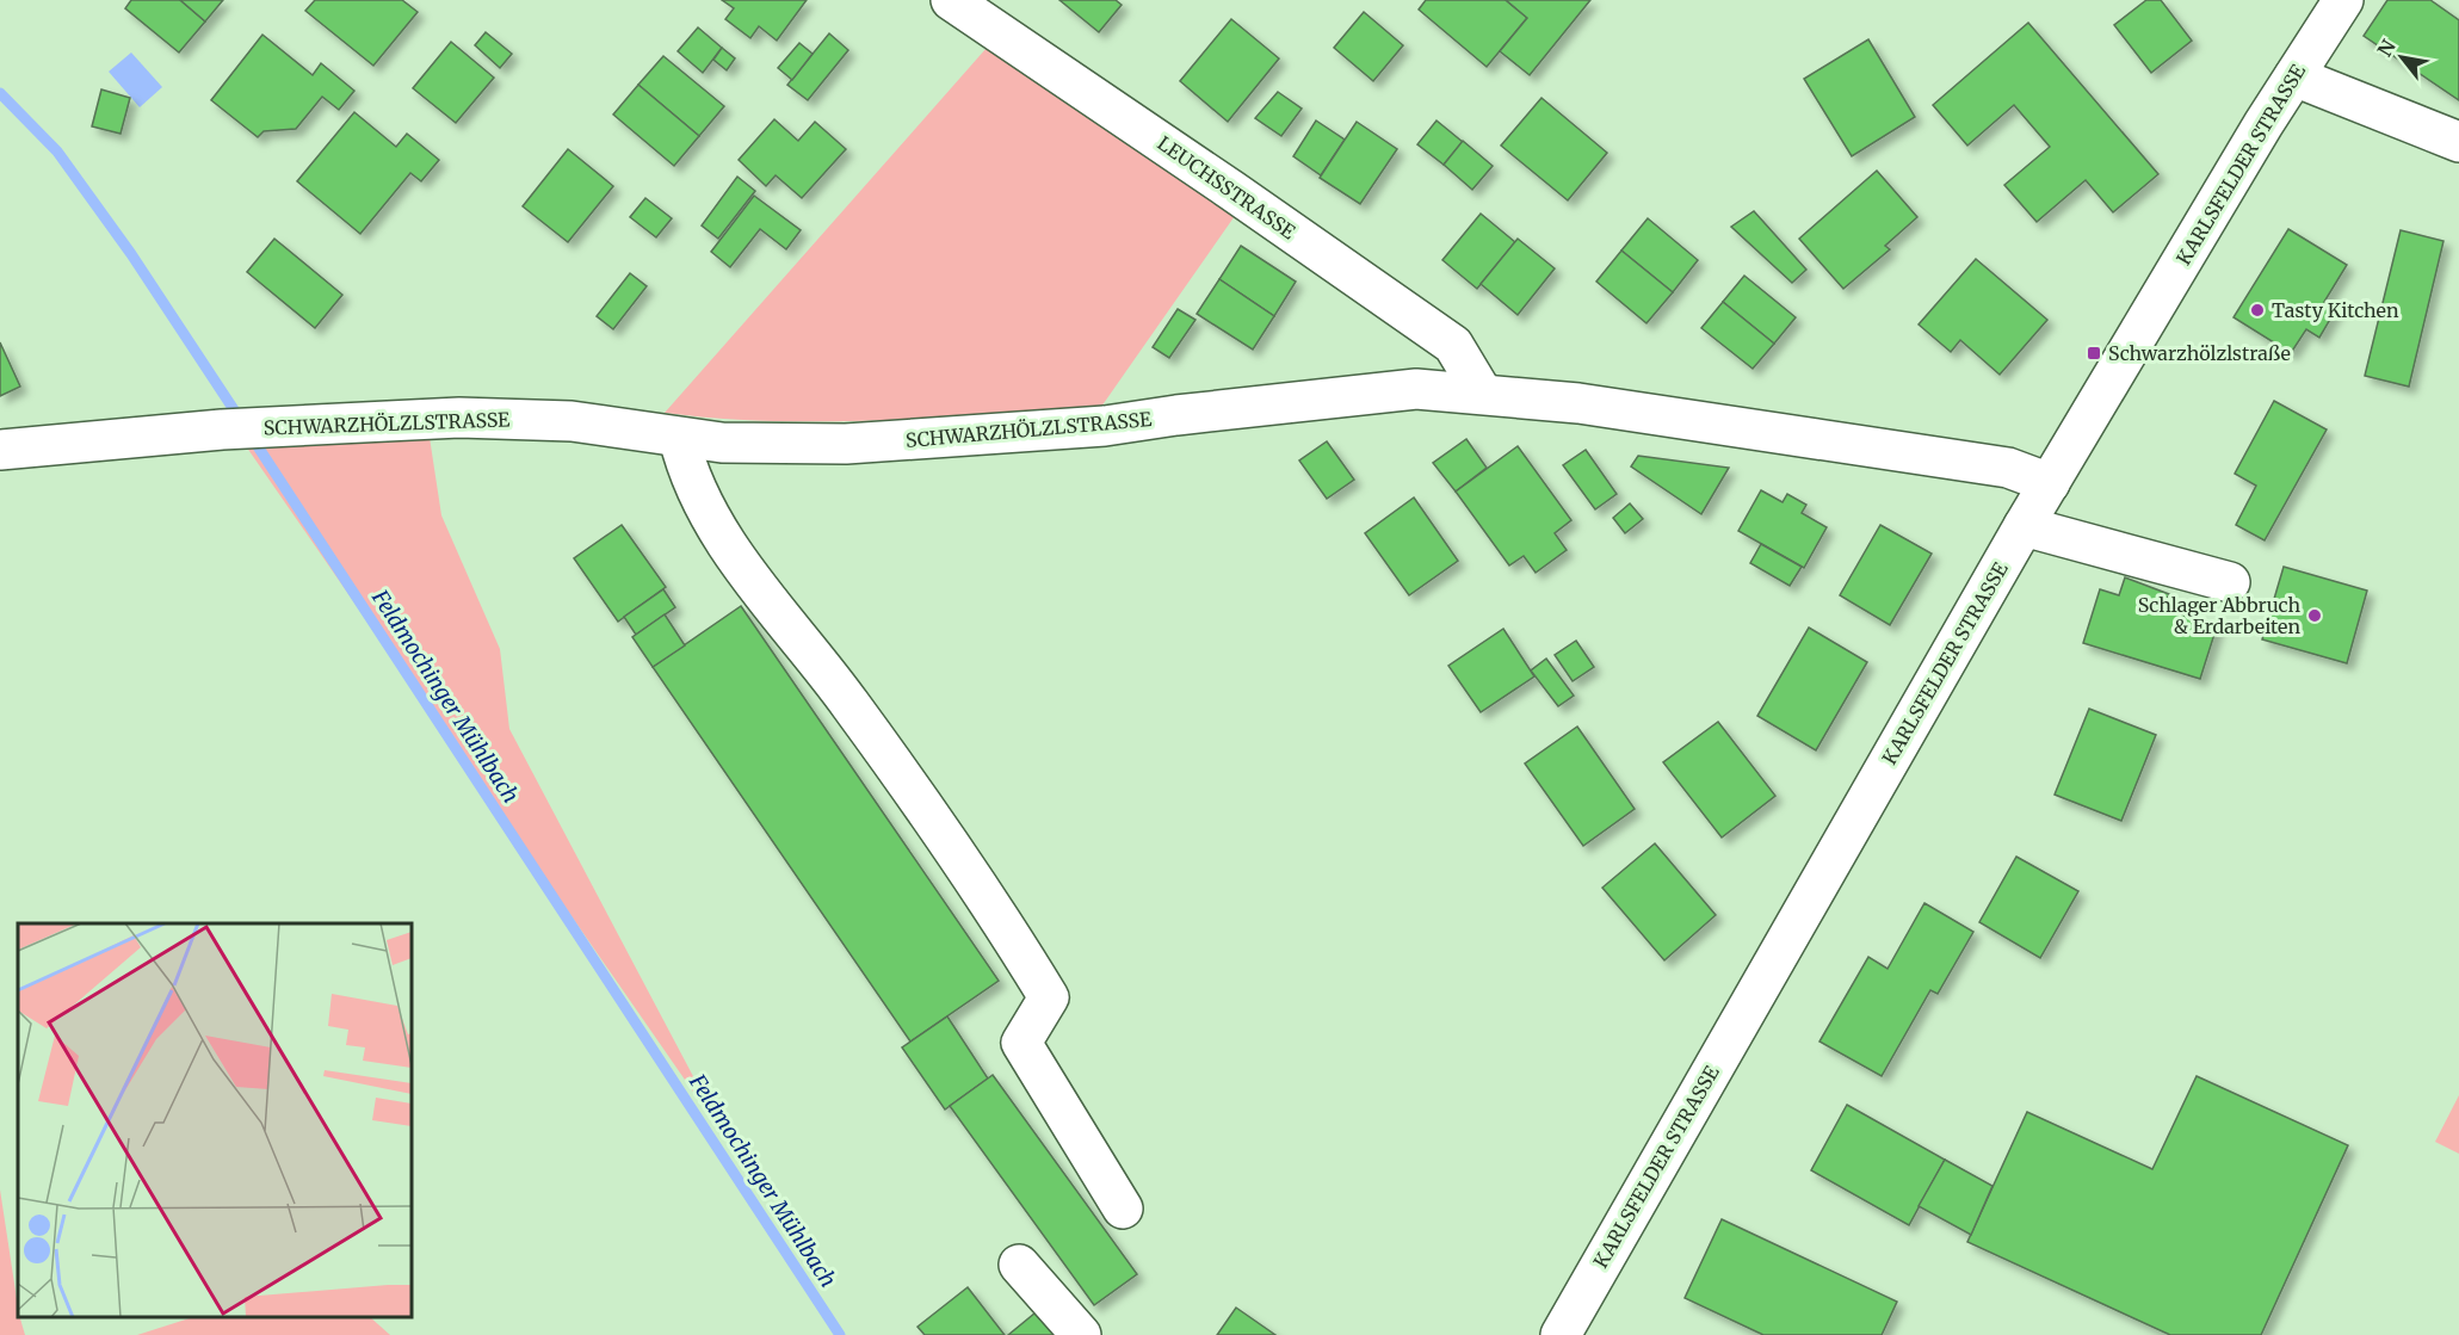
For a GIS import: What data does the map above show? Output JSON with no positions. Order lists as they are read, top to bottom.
{
  "streets": {
    "street": ["KARLSFELDER STRASSE", "LEUCHSSTRASSE", "SCHWARZHÖLZLSTRASSE"]
  },
  "crossings": [
    ["KARLSFELDER STRASSE", "SCHWARZHÖLZLSTRASSE"],
    ["LEUCHSSTRASSE", "SCHWARZHÖLZLSTRASSE"]
  ],
  "water": ["Feldmochinger Mühlbach"],
  "places": {
    "other": ["Tasty Kitchen", "Schlager Abbruch & Erdarbeiten"],
    "transit": ["Schwarzhölzlstraße"]
  },
  "north": "top left"
}
